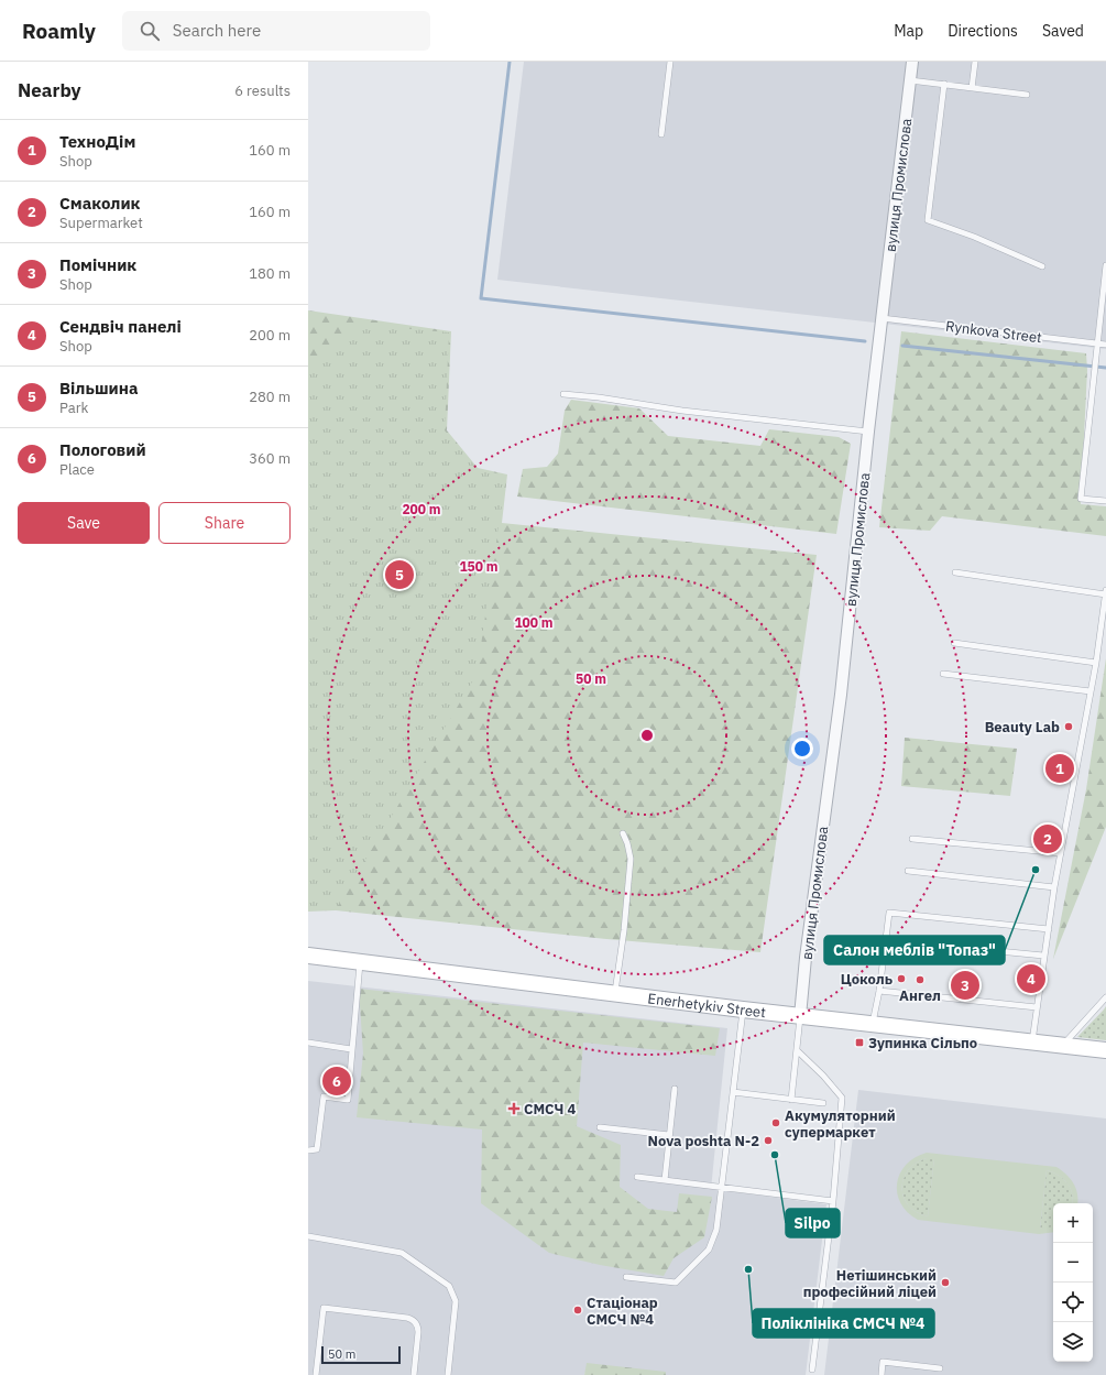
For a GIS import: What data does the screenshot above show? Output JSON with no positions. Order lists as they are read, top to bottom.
{
  "streets": {
    "main road": ["Enerhetykiv Street"],
    "street": ["вулиця Промислова"],
    "lane": ["Rynkova Street"]
  },
  "crossings": [
    ["вулиця Промислова", "Rynkova Street"],
    ["вулиця Промислова", "Enerhetykiv Street"]
  ],
  "places": {
    "other": [
      "Beauty Lab",
      "Салон меблів \"Топаз\"",
      "Цоколь",
      "Ангел",
      "Акумуляторний супермаркет",
      "Nova poshta N-2",
      "Silpo",
      "Поліклініка СМСЧ №4",
      "Нетішинський професійний ліцей",
      "Стаціонар СМСЧ №4"
    ],
    "transit": ["Зупинка Сільпо"],
    "health": ["СМСЧ 4"]
  },
  "scale_bar": "50 m",
  "page": {
    "header": "Roamly",
    "search": "Search here",
    "nav": ["Map", "Directions", "Saved"],
    "heading": ["Nearby", "6 results"],
    "list": [
      {
        "mark": "1",
        "name": "ТехноДім",
        "note": "Shop",
        "value": "160 m"
      },
      {
        "mark": "2",
        "name": "Смаколик",
        "note": "Supermarket",
        "value": "160 m"
      },
      {
        "mark": "3",
        "name": "Помічник",
        "note": "Shop",
        "value": "180 m"
      },
      {
        "mark": "4",
        "name": "Сендвіч панелі",
        "note": "Shop",
        "value": "200 m"
      },
      {
        "mark": "5",
        "name": "Вільшина",
        "note": "Park",
        "value": "280 m"
      },
      {
        "mark": "6",
        "name": "Пологовий",
        "note": "Place",
        "value": "360 m"
      }
    ],
    "buttons": ["Save", "Share"],
    "pins": [
      "5",
      "1",
      "2",
      "4",
      "3",
      "6"
    ],
    "map_buttons": ["+", "−"],
    "scale": "50 m"
  },
  "rings": [
    "200 m",
    "150 m",
    "100 m",
    "50 m"
  ]
}
